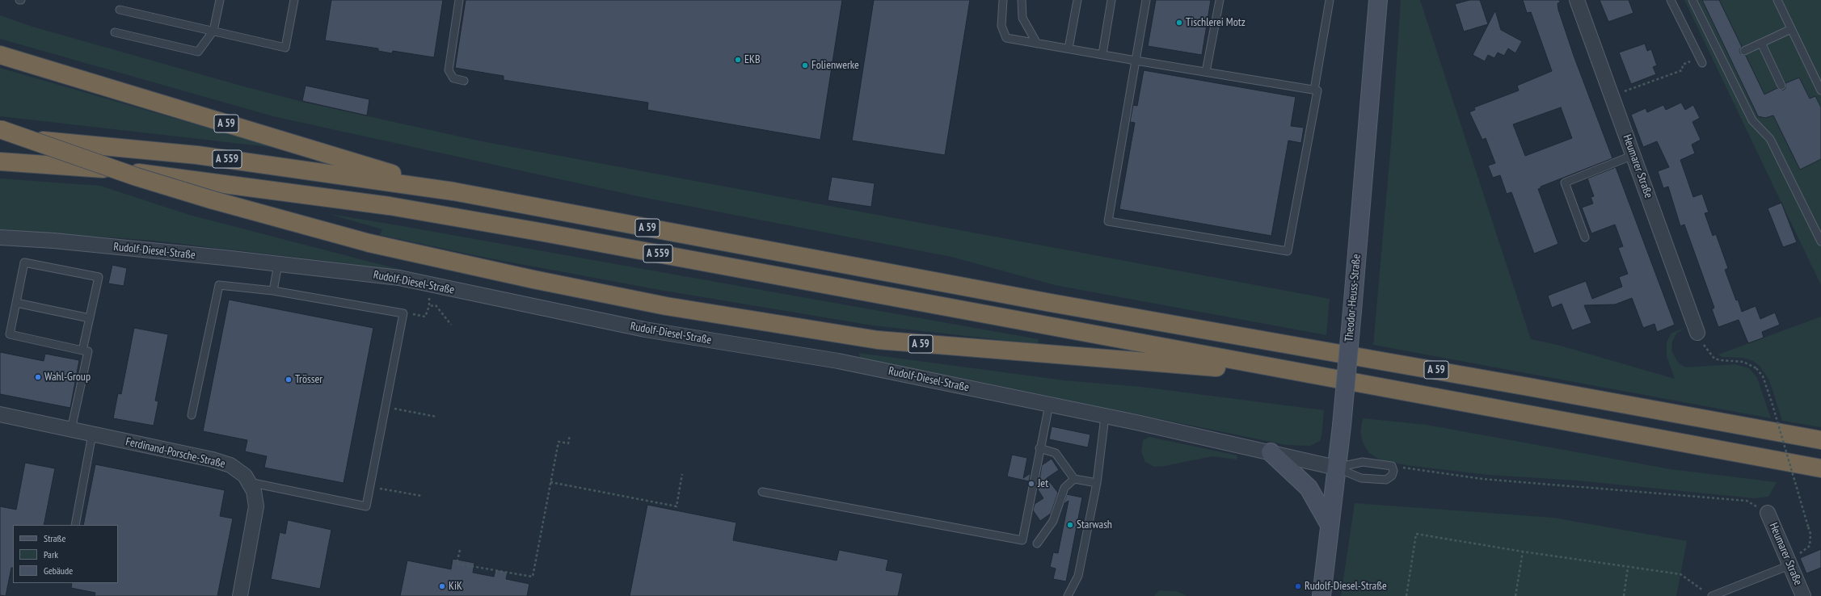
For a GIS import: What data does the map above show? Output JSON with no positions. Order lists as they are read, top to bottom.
{
  "streets": {
    "highway": ["A 59", "A 559"],
    "main road": ["Theodor-Heuss-Straße"],
    "street": ["Heumarer Straße", "Rudolf-Diesel-Straße", "Ferdinand-Porsche-Straße"]
  },
  "crossings": [
    ["A 59", "A 559"],
    ["Rudolf-Diesel-Straße", "Theodor-Heuss-Straße"]
  ],
  "places": [
    "Tischlerei Motz",
    "EKB",
    "Folienwerke",
    "Wahl-Group",
    "Trösser",
    "Jet",
    "Starwash",
    "KiK",
    "Rudolf-Diesel-Straße"
  ],
  "legend": ["Straße", "Park", "Gebäude"]
}
